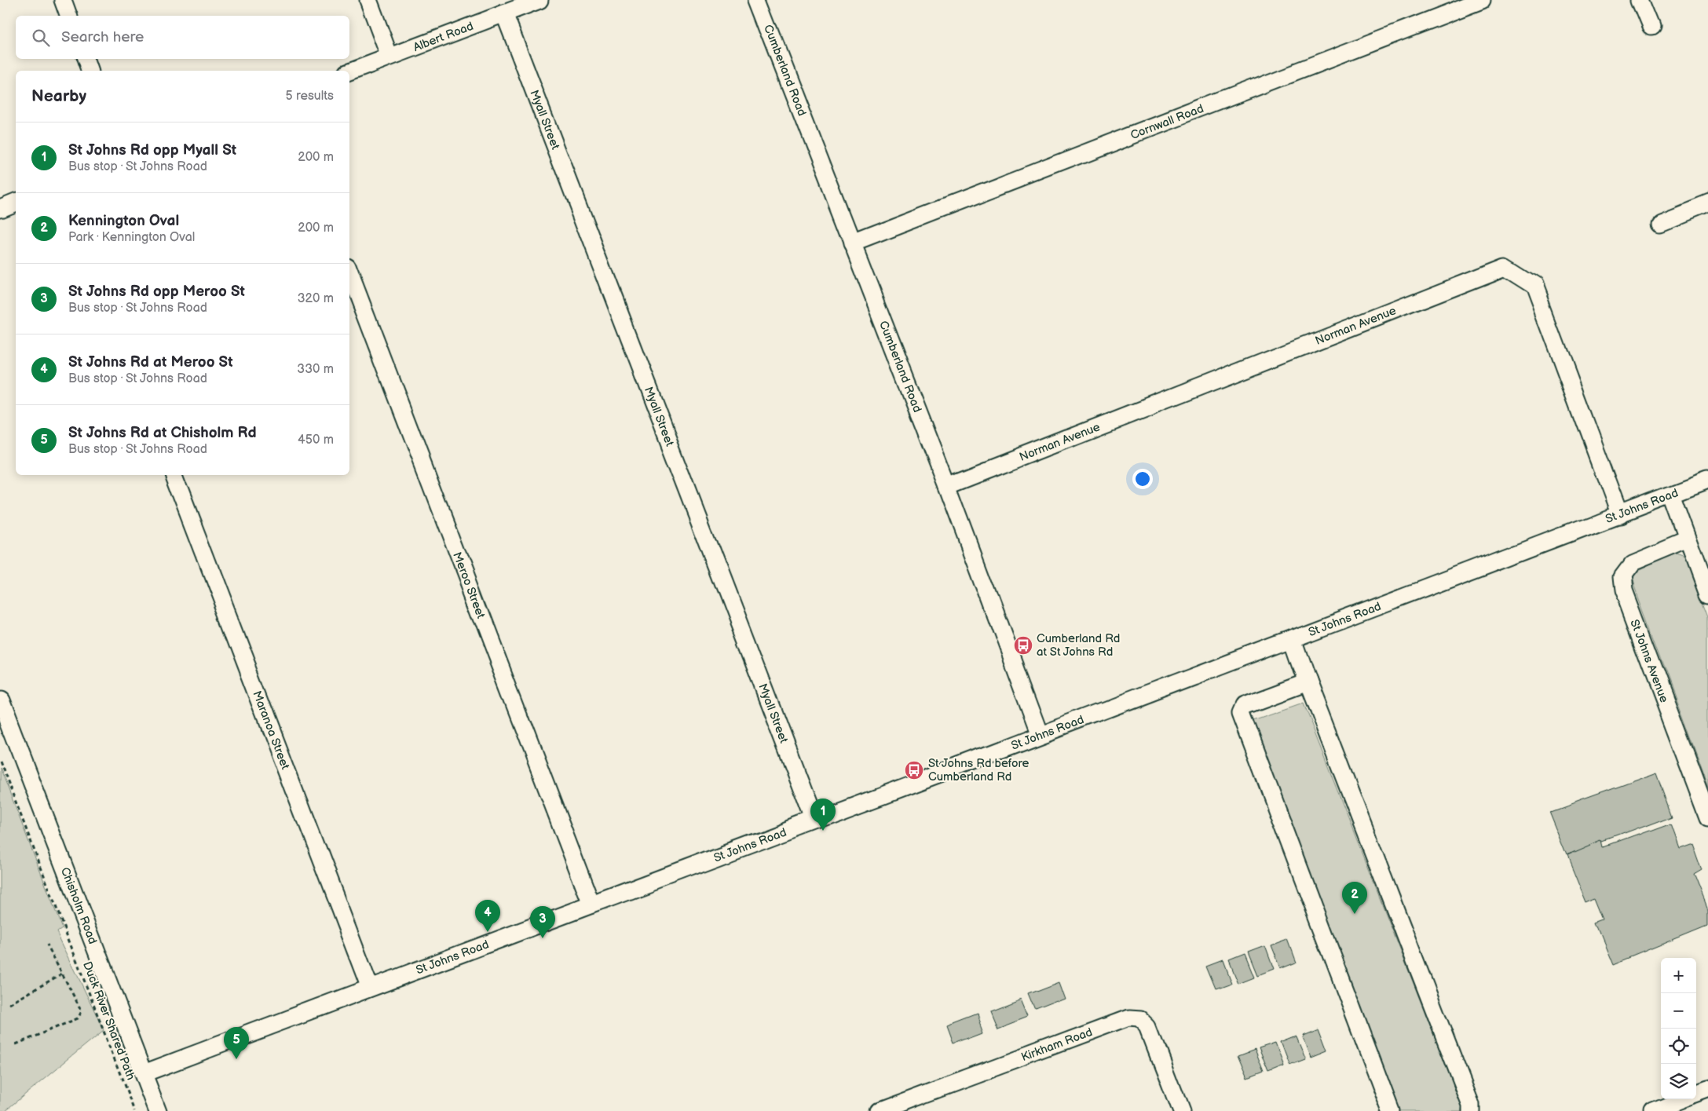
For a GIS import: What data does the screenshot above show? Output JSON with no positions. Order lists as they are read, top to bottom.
{
  "streets": {
    "street": [
      "Albert Road",
      "Cumberland Road",
      "Myall Street",
      "Cornwall Road",
      "Norman Avenue",
      "St Johns Road",
      "Meroo Street",
      "St Johns Avenue",
      "Maranoa Street",
      "Chisholm Road",
      "Kirkham Road"
    ],
    "path": ["Duck River Shared Path"]
  },
  "crossings": [
    ["Albert Road", "Myall Street"],
    ["Cumberland Road", "Cornwall Road"],
    ["Cumberland Road", "Norman Avenue"],
    ["Cumberland Road", "St Johns Road"],
    ["Myall Street", "St Johns Road"],
    ["Norman Avenue", "St Johns Road"],
    ["St Johns Road", "Meroo Street"],
    ["St Johns Road", "Maranoa Street"],
    ["St Johns Road", "Chisholm Road"]
  ],
  "places": {
    "bus stop": ["Cumberland Rd at St Johns Rd", "St Johns Rd before Cumberland Rd"]
  },
  "page": {
    "search": "Search here",
    "heading": ["Nearby", "5 results"],
    "list": [
      {
        "mark": "1",
        "name": "St Johns Rd opp Myall St",
        "note": "Bus stop · St Johns Road",
        "value": "200 m"
      },
      {
        "mark": "2",
        "name": "Kennington Oval",
        "note": "Park · Kennington Oval",
        "value": "200 m"
      },
      {
        "mark": "3",
        "name": "St Johns Rd opp Meroo St",
        "note": "Bus stop · St Johns Road",
        "value": "320 m"
      },
      {
        "mark": "4",
        "name": "St Johns Rd at Meroo St",
        "note": "Bus stop · St Johns Road",
        "value": "330 m"
      },
      {
        "mark": "5",
        "name": "St Johns Rd at Chisholm Rd",
        "note": "Bus stop · St Johns Road",
        "value": "450 m"
      }
    ],
    "pins": [
      "1",
      "2",
      "4",
      "3",
      "5"
    ],
    "map_buttons": ["+", "−"]
  }
}
